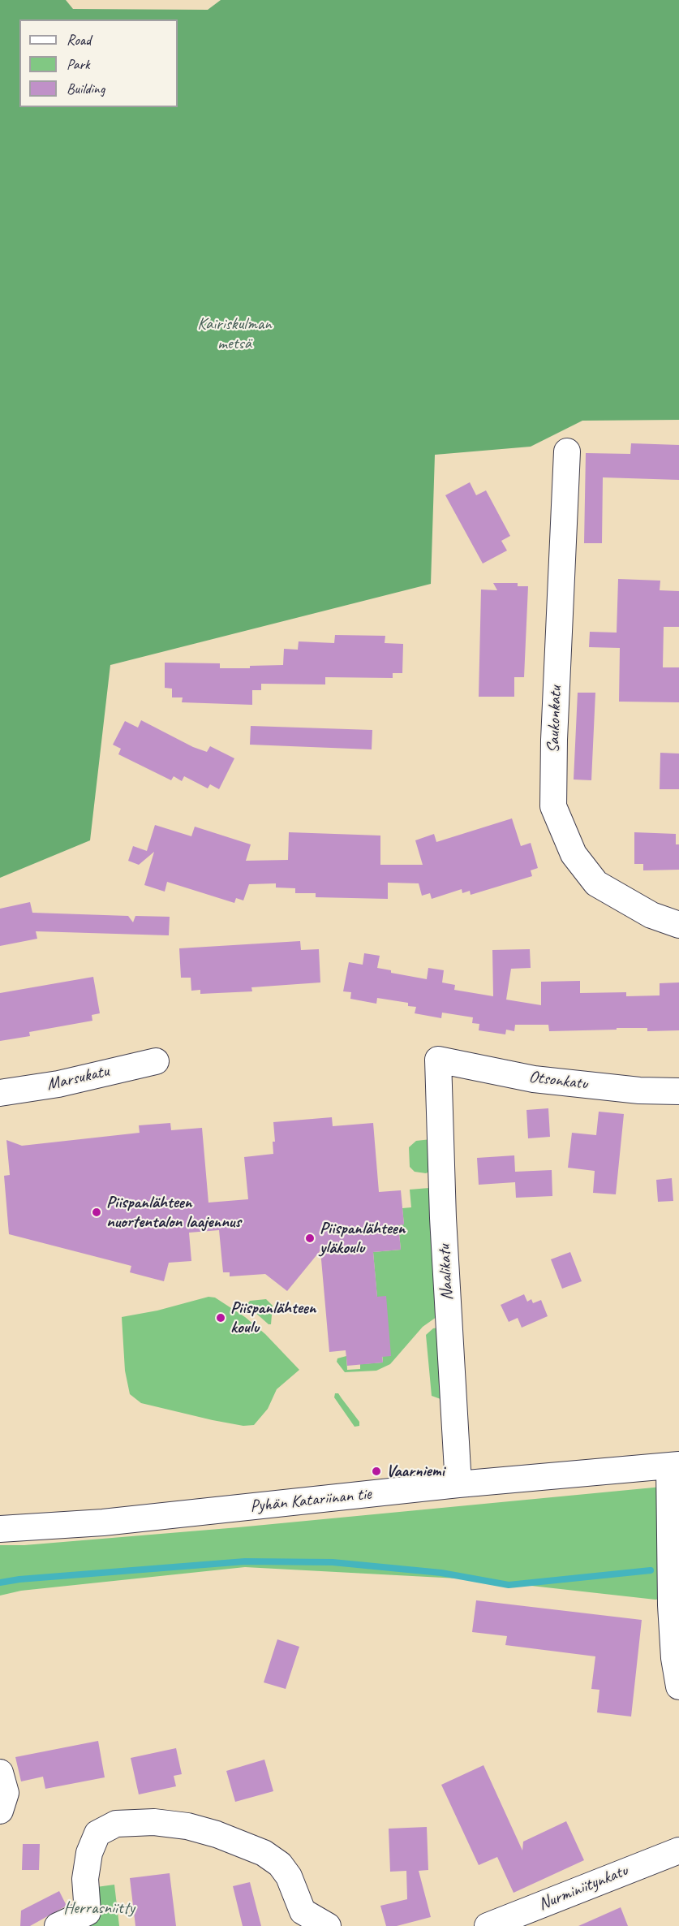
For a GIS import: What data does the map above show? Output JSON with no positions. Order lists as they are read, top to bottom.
{
  "streets": {
    "street": [
      "Saukonkatu",
      "Marsukatu",
      "Otsonkatu",
      "Naalikatu",
      "Pyhän Katariinan tie",
      "Nurminiitynkatu"
    ]
  },
  "crossings": [
    ["Otsonkatu", "Naalikatu"],
    ["Naalikatu", "Pyhän Katariinan tie"]
  ],
  "parks": ["Kairiskulman metsä", "Herrasniitty"],
  "places": [
    "Piispanlähteen nuortentalon laajennus",
    "Piispanlähteen yläkoulu",
    "Piispanlähteen koulu",
    "Vaarniemi"
  ],
  "legend": ["Road", "Park", "Building"]
}
